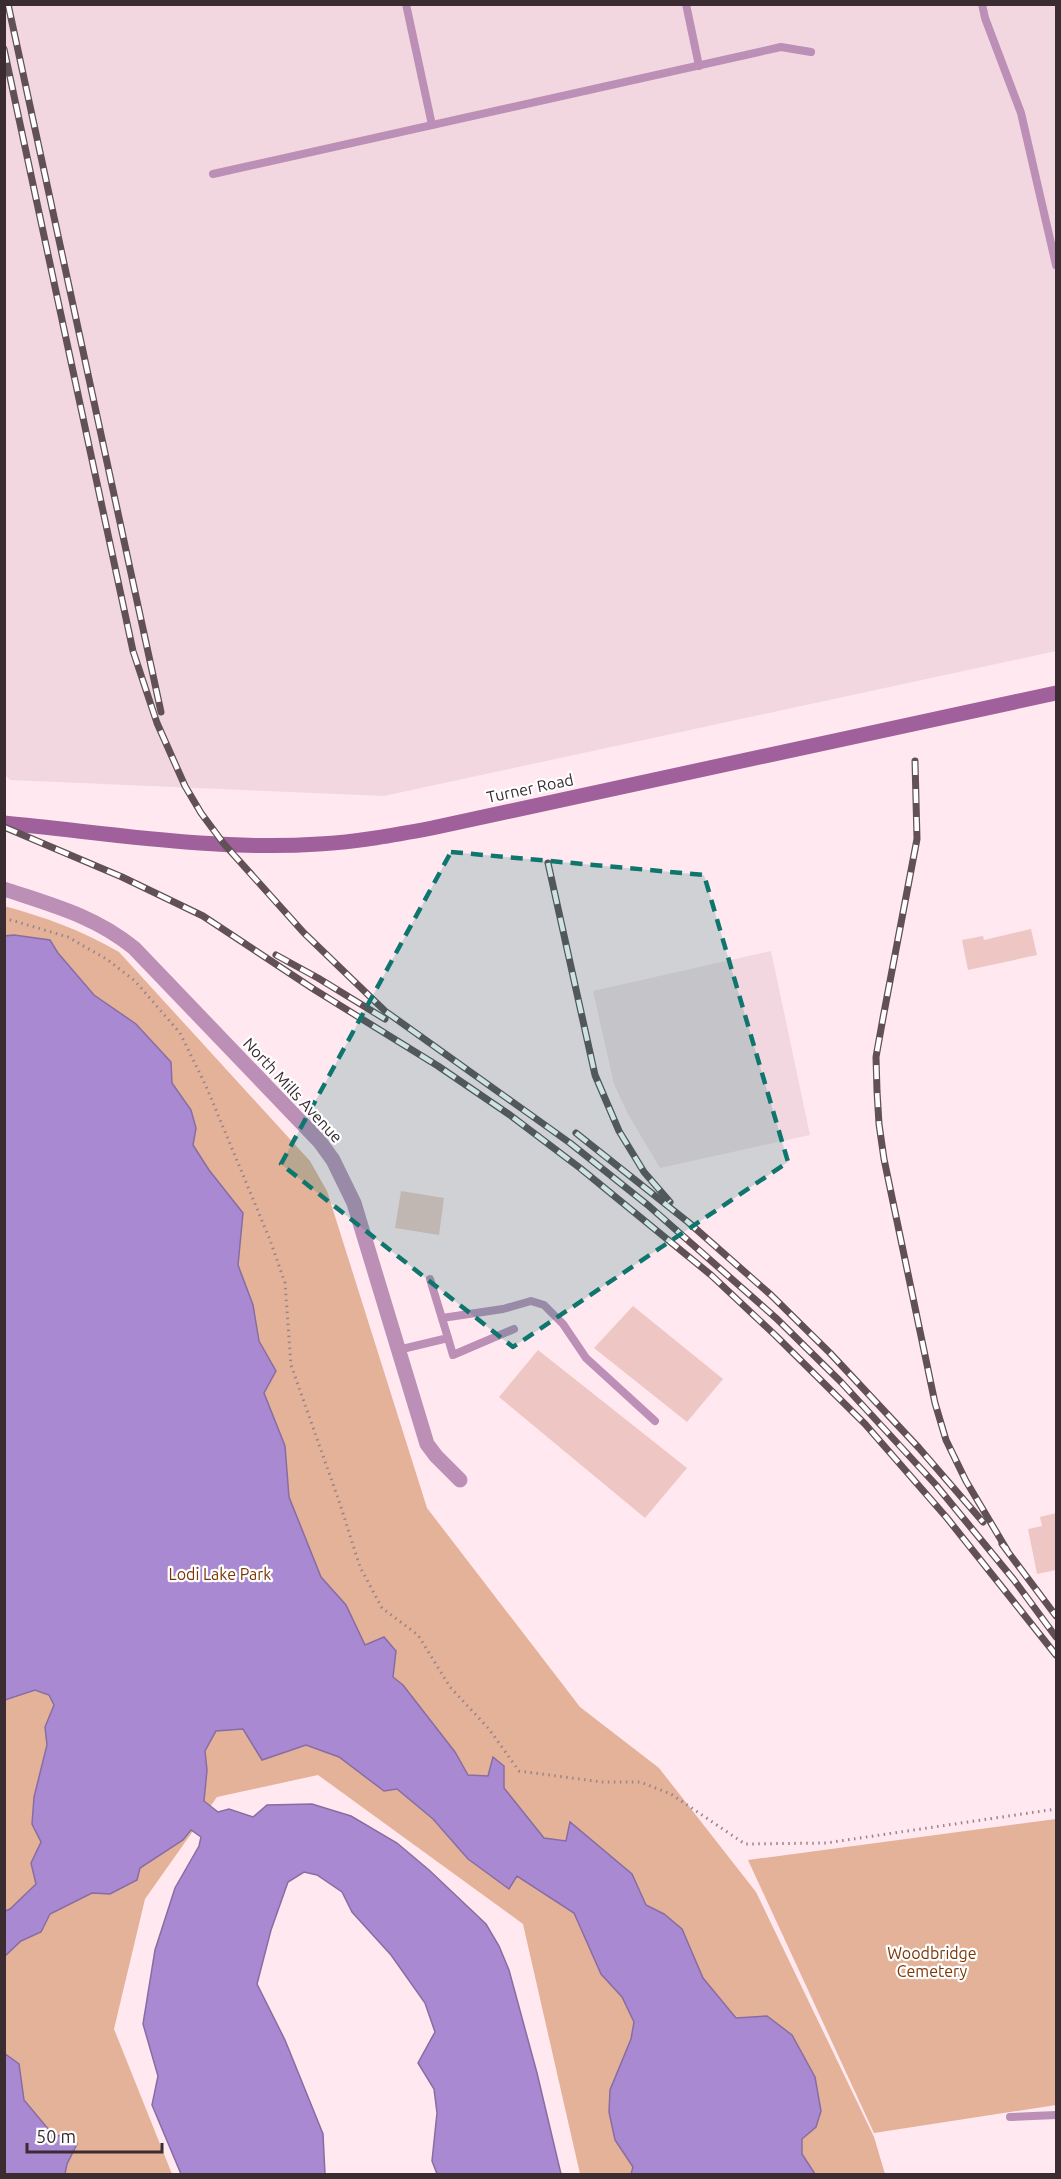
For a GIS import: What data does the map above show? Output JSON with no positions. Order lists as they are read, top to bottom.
{
  "streets": {
    "main road": ["Turner Road"],
    "street": ["North Mills Avenue"]
  },
  "parks": ["Lodi Lake Park", "Woodbridge Cemetery"],
  "scale_bar": "50 m"
}
